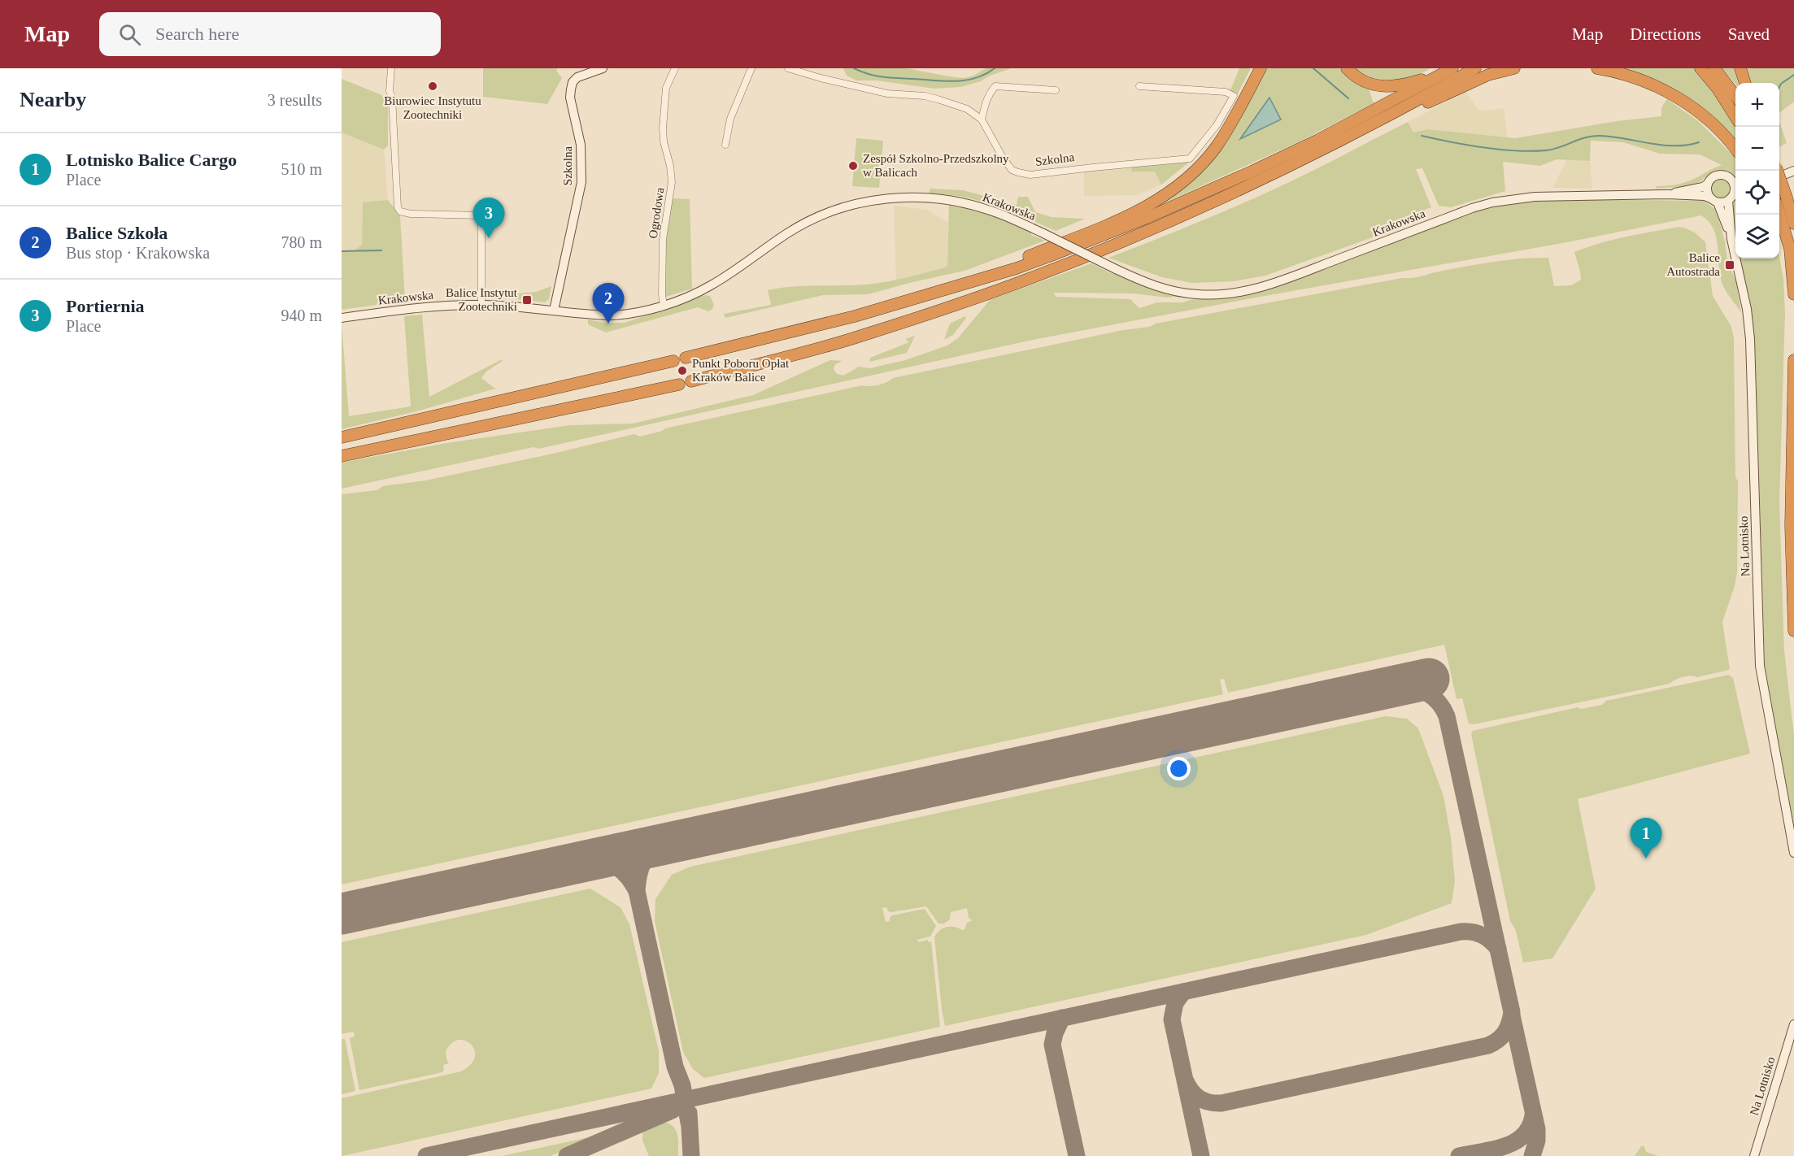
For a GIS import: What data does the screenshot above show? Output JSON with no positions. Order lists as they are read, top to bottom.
{
  "streets": {
    "street": [
      "Szkolna",
      "Krakowska",
      "Ogrodowa",
      "Na Lotnisko"
    ]
  },
  "crossings": [
    ["Szkolna", "Krakowska"],
    ["Krakowska", "Ogrodowa"],
    ["Krakowska", "Na Lotnisko"]
  ],
  "places": {
    "other": ["Biurowiec Instytutu Zootechniki", "Zespół Szkolno-Przedszkolny w Balicach", "Punkt Poboru Opłat Kraków Balice"],
    "transit": ["Balice Autostrada", "Balice Instytut Zootechniki"]
  },
  "page": {
    "header": "Map",
    "search": "Search here",
    "nav": ["Map", "Directions", "Saved"],
    "heading": ["Nearby", "3 results"],
    "map_buttons": ["+", "−"],
    "list": [
      {
        "mark": "1",
        "name": "Lotnisko Balice Cargo",
        "note": "Place",
        "value": "510 m"
      },
      {
        "mark": "2",
        "name": "Balice Szkoła",
        "note": "Bus stop · Krakowska",
        "value": "780 m"
      },
      {
        "mark": "3",
        "name": "Portiernia",
        "note": "Place",
        "value": "940 m"
      }
    ],
    "pins": ["3", "2", "1"]
  }
}
